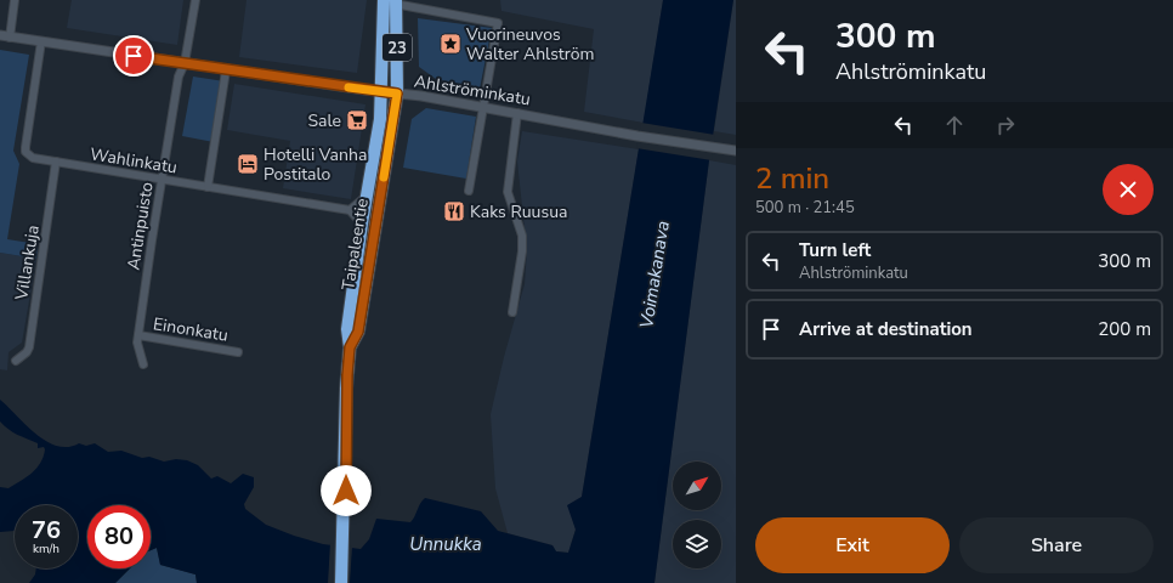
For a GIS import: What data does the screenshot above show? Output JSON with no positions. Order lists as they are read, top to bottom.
{
  "streets": {
    "highway": ["23", "Taipaleentie"],
    "street": [
      "Ahlströminkatu",
      "Wahlinkatu",
      "Antinpuisto",
      "Villankuja",
      "Einonkatu"
    ]
  },
  "crossings": [
    ["Ahlströminkatu", "Wahlinkatu"],
    ["Ahlströminkatu", "Antinpuisto"],
    ["Ahlströminkatu", "Taipaleentie"],
    ["Wahlinkatu", "Antinpuisto"],
    ["Wahlinkatu", "Villankuja"],
    ["Antinpuisto", "Einonkatu"]
  ],
  "water": ["Voimakanava", "Unnukka"],
  "places": {
    "place": ["Vuorineuvos Walter Ahlström"],
    "supermarket": ["Sale"],
    "hotel": ["Hotelli Vanha Postitalo"],
    "restaurant": ["Kaks Ruusua"]
  },
  "north": "top right",
  "page": {
    "turn": ["300 m", "Ahlströminkatu"],
    "heading": ["2 min", "500 m · 21:45"],
    "list": [
      {
        "name": "Turn left",
        "note": "Ahlströminkatu",
        "value": "300 m"
      },
      {
        "name": "Arrive at destination",
        "value": "200 m"
      }
    ],
    "speed": "76 km/h",
    "limit": "80",
    "buttons": ["Exit", "Share"]
  }
}
